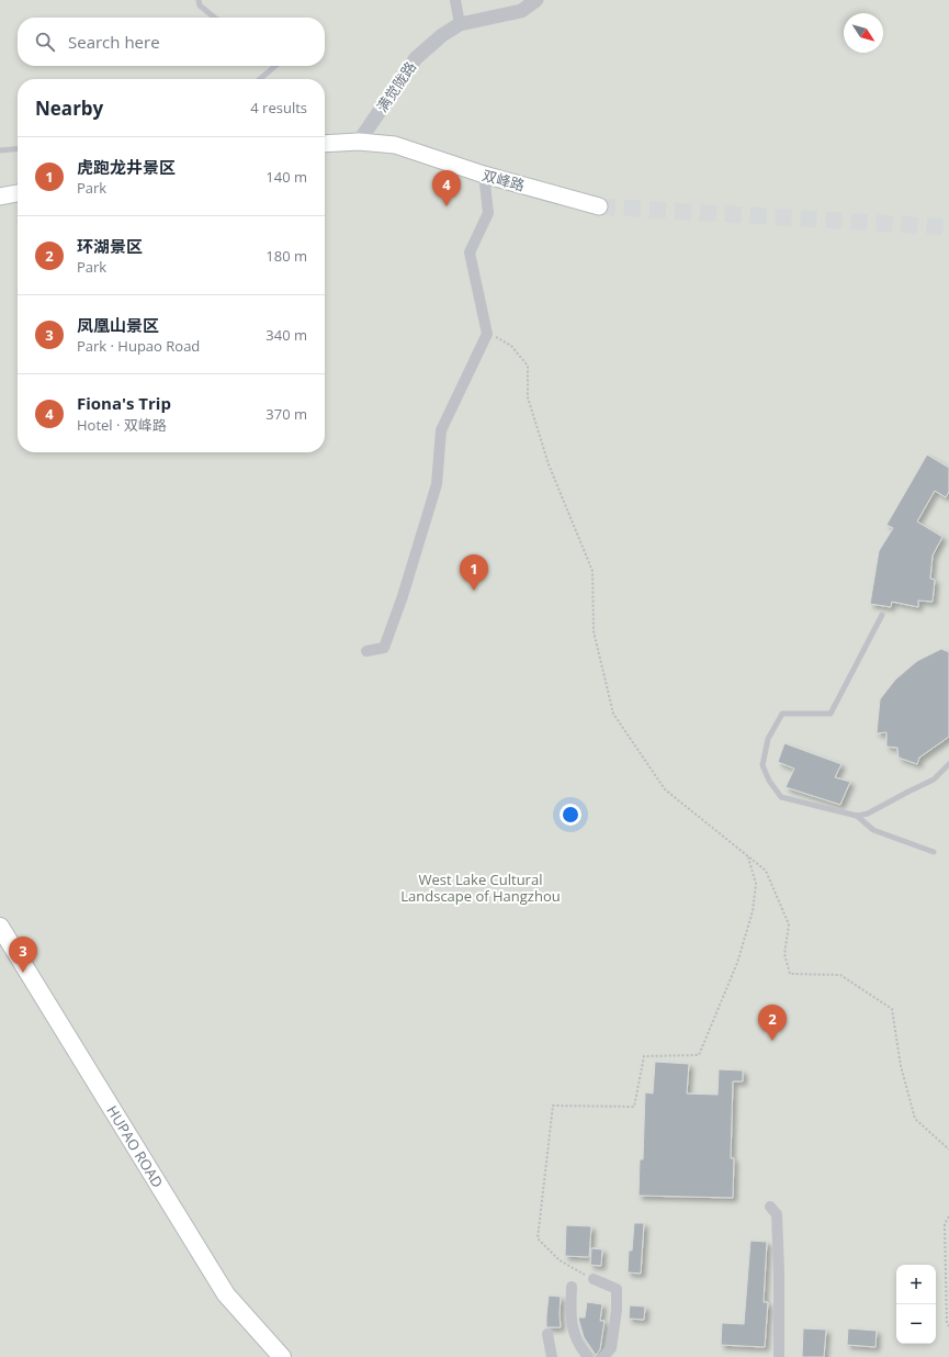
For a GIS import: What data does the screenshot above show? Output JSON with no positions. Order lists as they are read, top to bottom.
{
  "streets": {
    "main road": ["双峰路", "HUPAO ROAD"],
    "street": ["满觉陇路"]
  },
  "crossings": [
    ["满觉陇路", "双峰路"]
  ],
  "parks": ["West Lake Cultural Landscape of Hangzhou"],
  "north": "bottom right",
  "page": {
    "search": "Search here",
    "heading": ["Nearby", "4 results"],
    "list": [
      {
        "mark": "1",
        "name": "虎跑龙井景区",
        "note": "Park",
        "value": "140 m"
      },
      {
        "mark": "2",
        "name": "环湖景区",
        "note": "Park",
        "value": "180 m"
      },
      {
        "mark": "3",
        "name": "凤凰山景区",
        "note": "Park · Hupao Road",
        "value": "340 m"
      },
      {
        "mark": "4",
        "name": "Fiona's Trip",
        "note": "Hotel · 双峰路",
        "value": "370 m"
      }
    ],
    "pins": [
      "4",
      "1",
      "3",
      "2"
    ],
    "map_buttons": ["+", "−"]
  }
}
